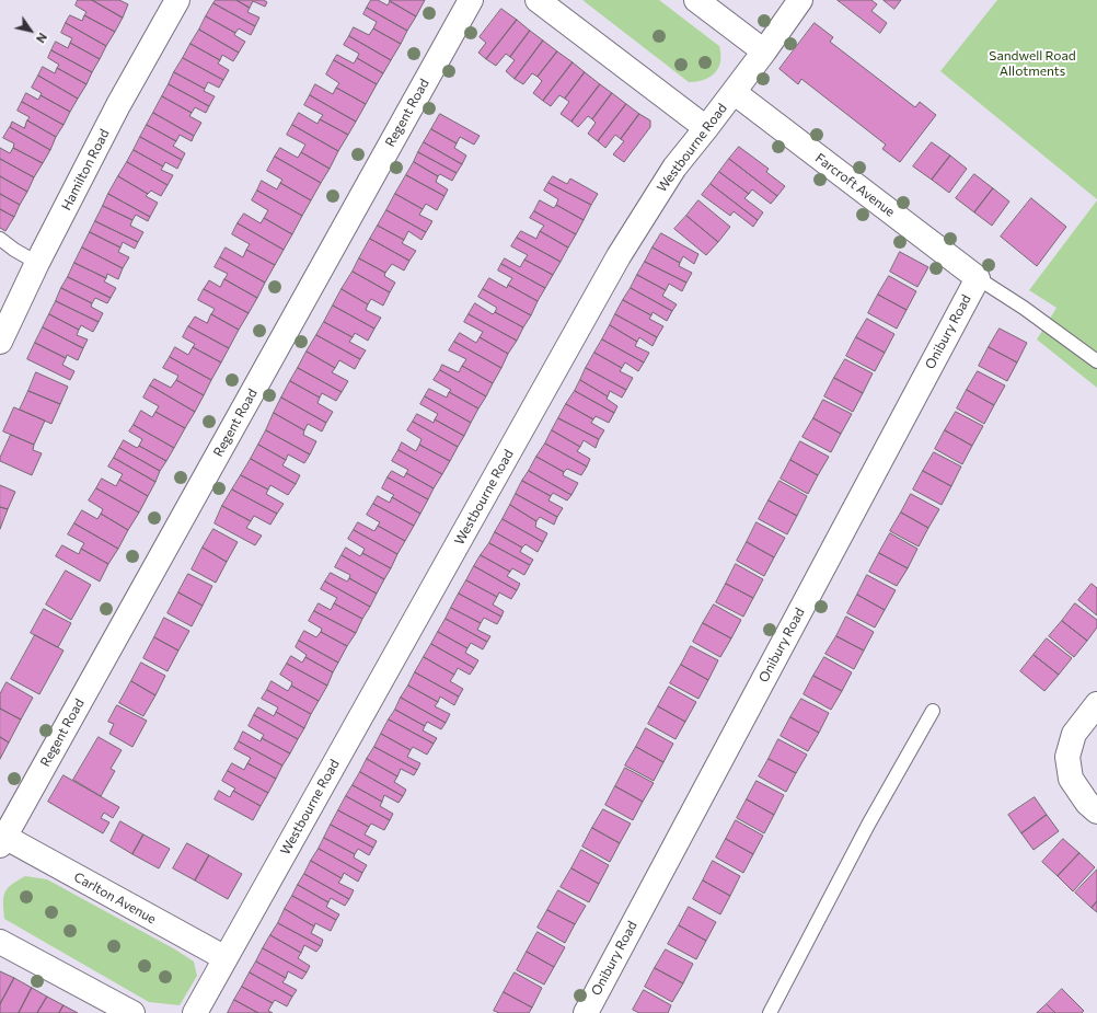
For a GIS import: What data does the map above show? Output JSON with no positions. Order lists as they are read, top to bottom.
{
  "streets": {
    "street": [
      "Regent Road",
      "Westbourne Road",
      "Hamilton Road",
      "Farcroft Avenue",
      "Onibury Road",
      "Carlton Avenue"
    ]
  },
  "crossings": [
    ["Regent Road", "Carlton Avenue"],
    ["Westbourne Road", "Farcroft Avenue"],
    ["Westbourne Road", "Carlton Avenue"],
    ["Farcroft Avenue", "Onibury Road"]
  ],
  "parks": ["Sandwell Road Allotments"],
  "north": "bottom right"
}
